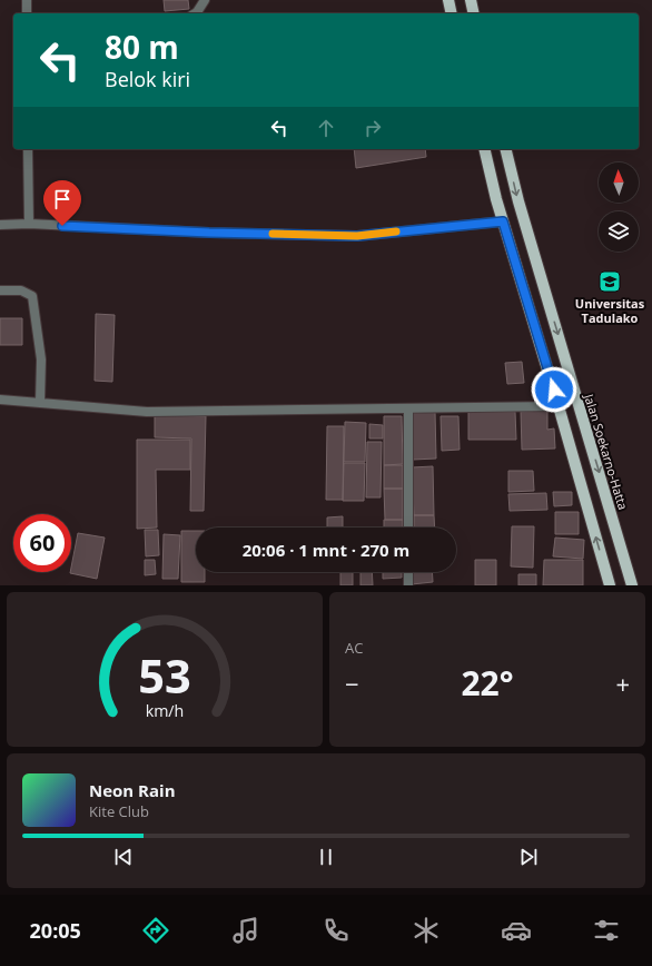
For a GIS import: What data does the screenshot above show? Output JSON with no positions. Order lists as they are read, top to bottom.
{
  "streets": {
    "main road": ["Jalan Soekarno-Hatta"]
  },
  "places": {
    "school or university": ["Universitas Tadulako"]
  },
  "north": "top",
  "page": {
    "turn": ["80 m", "Belok kiri"],
    "limit": "60",
    "trip": "20:06 · 1 mnt · 270 m",
    "tile": "AC",
    "heat": ["−", "22°", "+"],
    "song": ["Neon Rain", "Kite Club"],
    "tabs": "20:05",
    "gauge": ["53", "km/h"]
  }
}
